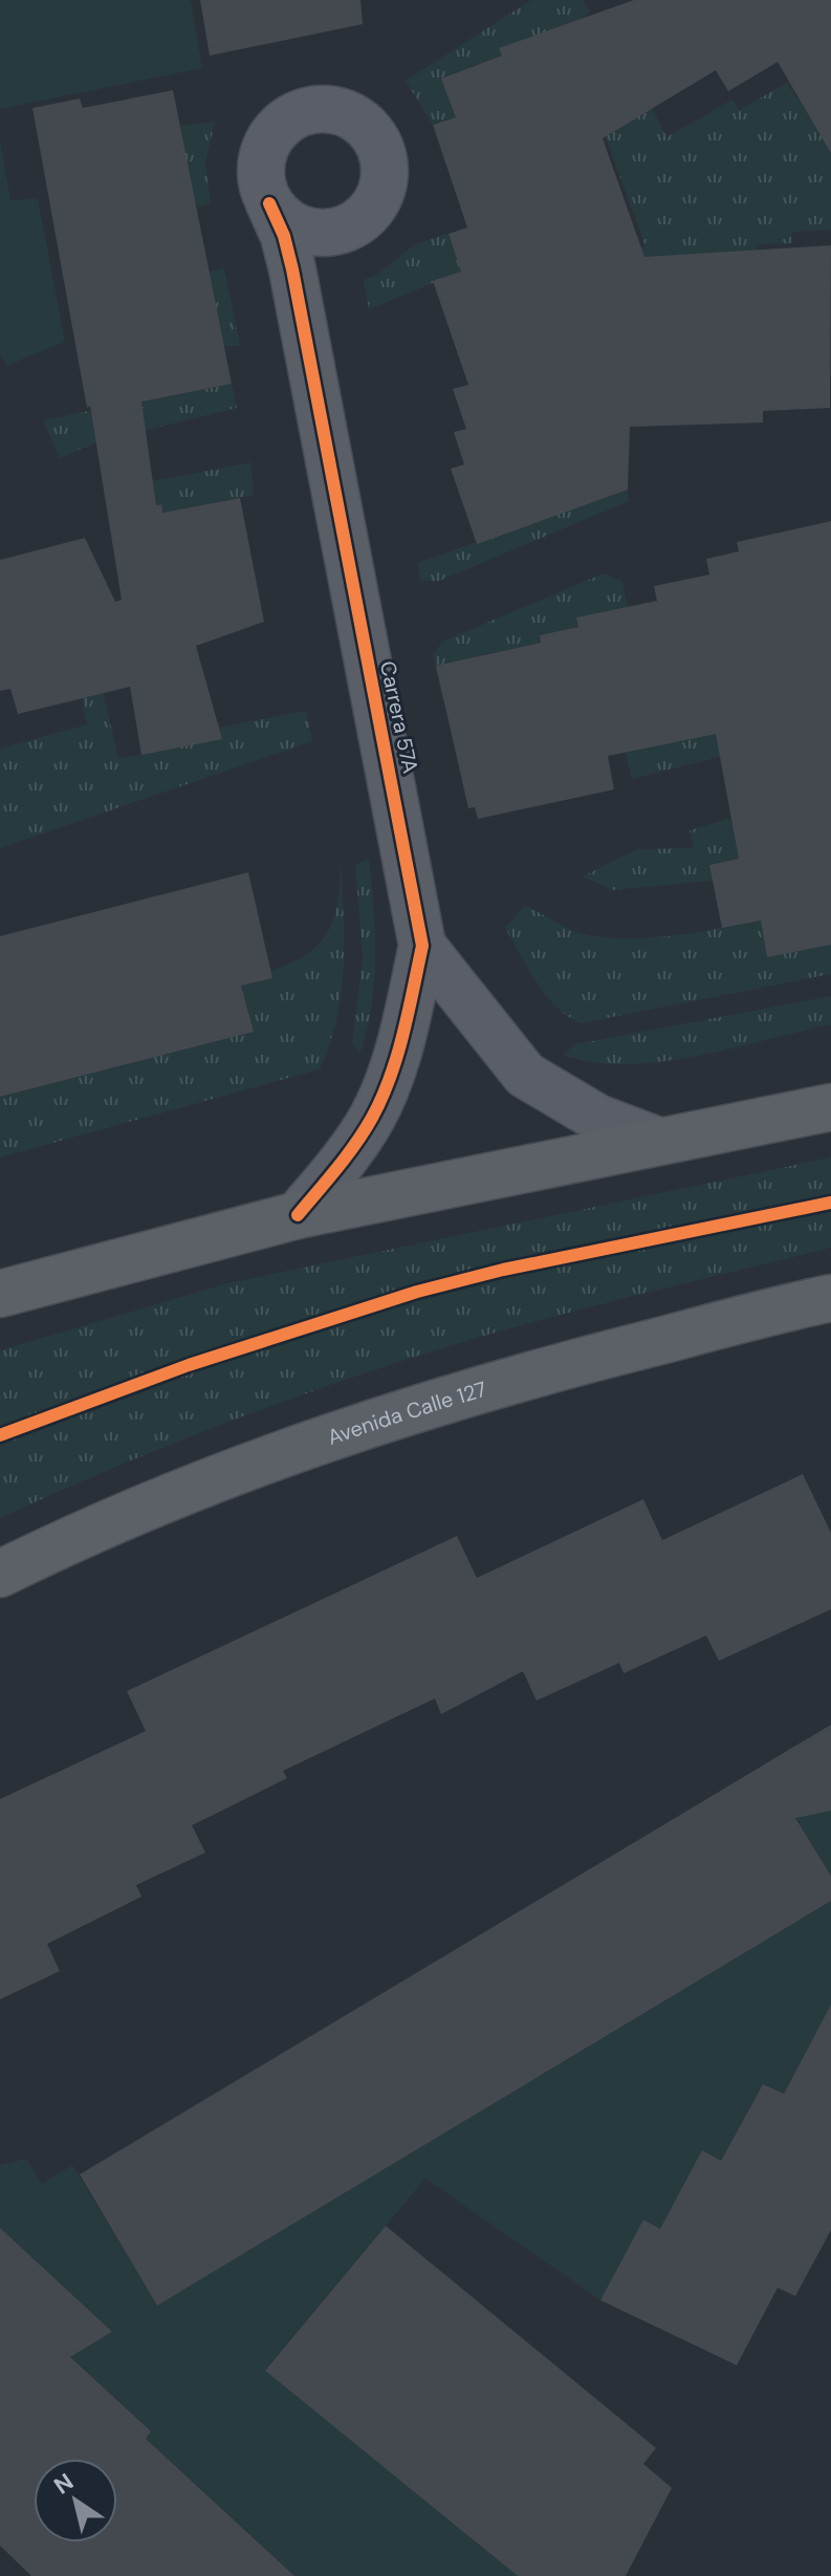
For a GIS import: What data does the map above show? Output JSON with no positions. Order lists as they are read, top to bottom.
{
  "streets": {
    "main road": ["Avenida Calle 127"],
    "street": ["Carrera 57A"]
  },
  "north": "top left"
}
